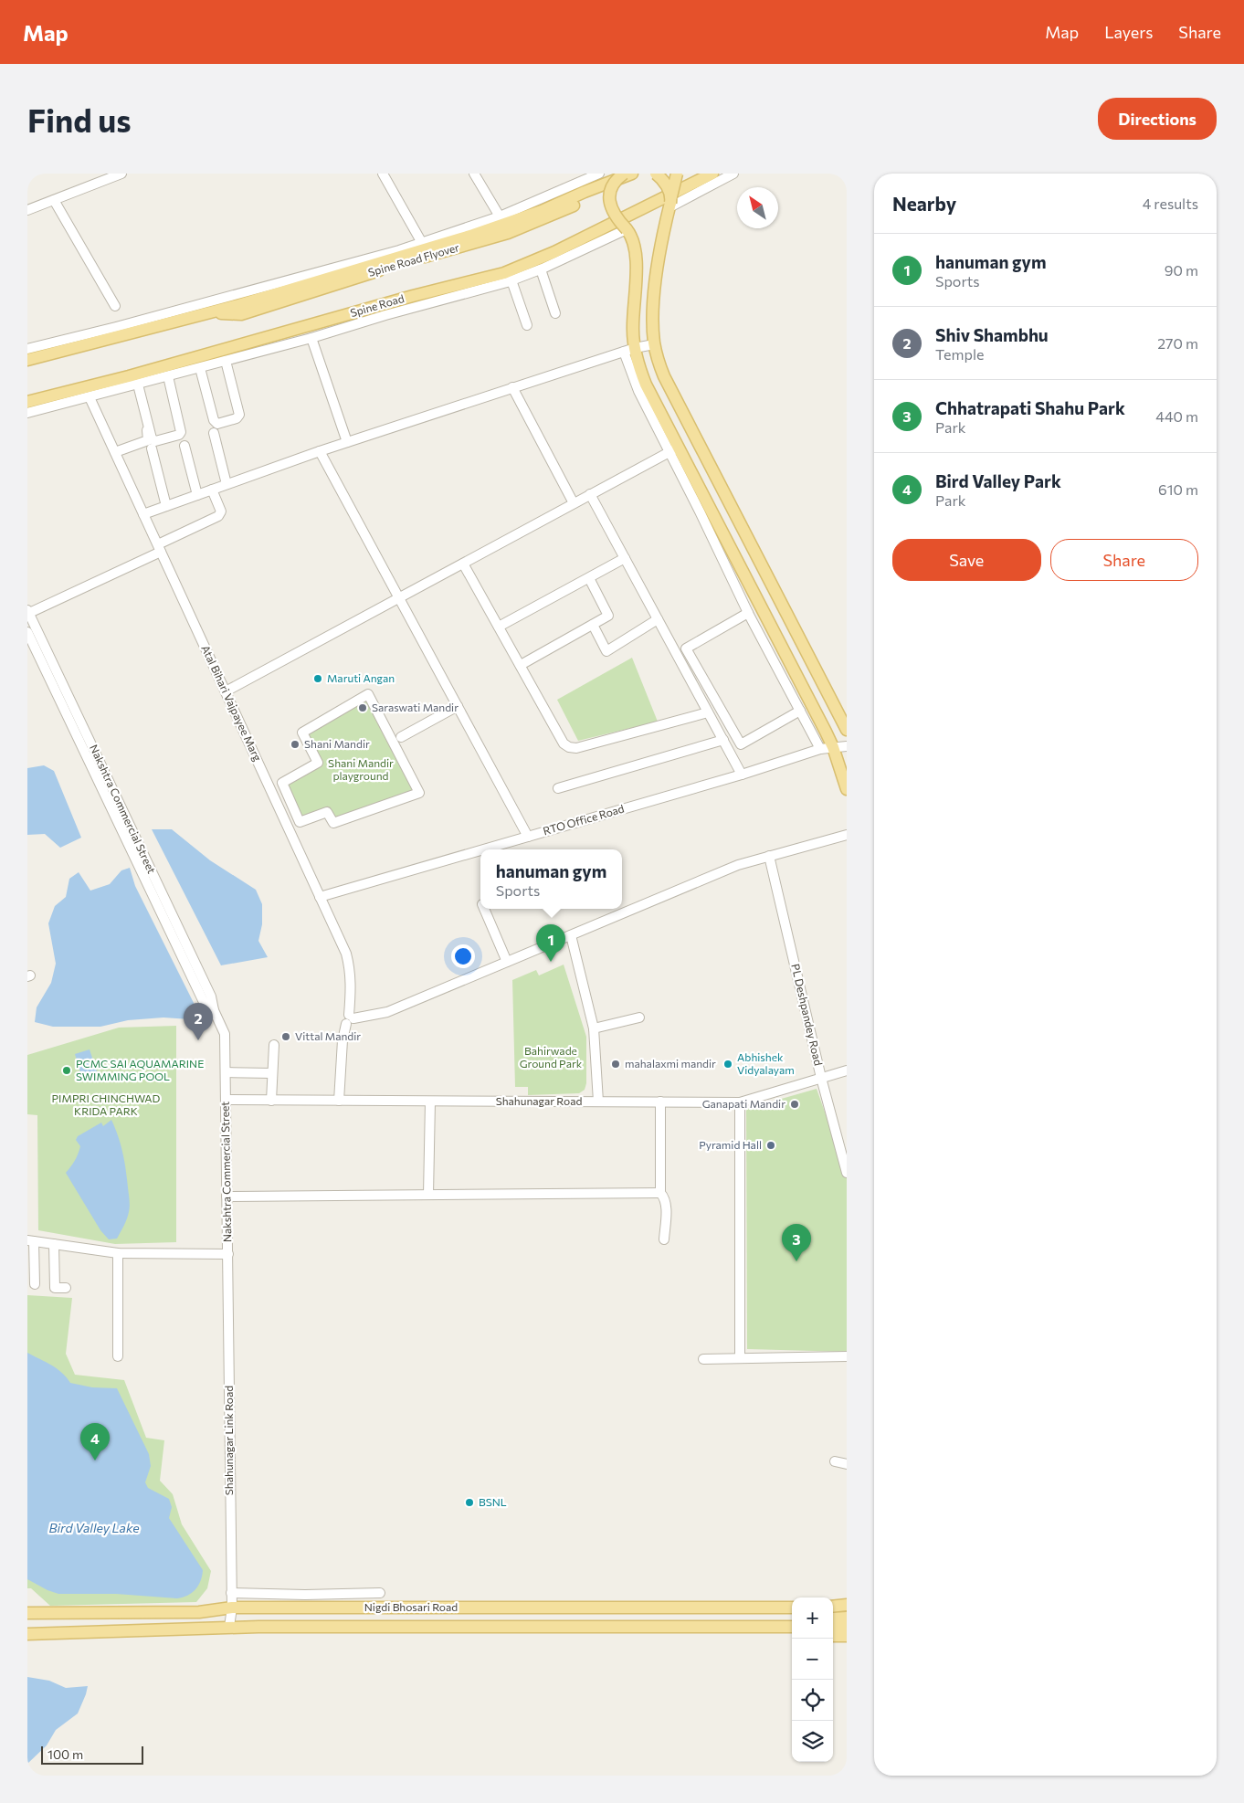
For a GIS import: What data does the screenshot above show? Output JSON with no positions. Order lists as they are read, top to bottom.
{
  "streets": {
    "main road": ["Spine Road Flyover", "Spine Road", "Nigdi Bhosari Road"],
    "street": [
      "Atal Bihari Vajpayee Marg",
      "Nakshtra Commercial Street",
      "RTO Office Road",
      "PL Deshpandey Road",
      "Shahunagar Road",
      "Shahunagar Link Road"
    ]
  },
  "crossings": [
    ["Spine Road", "Atal Bihari Vajpayee Marg"],
    ["Atal Bihari Vajpayee Marg", "RTO Office Road"],
    ["Atal Bihari Vajpayee Marg", "Shahunagar Road"],
    ["Nakshtra Commercial Street", "Shahunagar Road"],
    ["Nakshtra Commercial Street", "Shahunagar Link Road"],
    ["PL Deshpandey Road", "Shahunagar Road"],
    ["Shahunagar Link Road", "Nigdi Bhosari Road"]
  ],
  "water": ["Bird Valley Lake"],
  "parks": ["Shani Mandir playground", "Bahirwade Ground Park", "PIMPRI CHINCHWAD KRIDA PARK"],
  "places": [
    "Maruti Angan",
    "Saraswati Mandir",
    "Shani Mandir",
    "Vittal Mandir",
    "mahalaxmi mandir",
    "Abhishek Vidyalayam",
    "PCMC SAI AQUAMARINE SWIMMING POOL",
    "Ganapati Mandir",
    "Pyramid Hall",
    "BSNL"
  ],
  "scale_bar": "100 m",
  "north": "top left",
  "page": {
    "header": "Map",
    "nav": ["Map", "Layers", "Share"],
    "buttons": [
      "Directions",
      ["Save", "Share"]
    ],
    "title": "Find us",
    "heading": ["Nearby", "4 results"],
    "list": [
      {
        "mark": "1",
        "name": "hanuman gym",
        "note": "Sports",
        "value": "90 m"
      },
      {
        "mark": "2",
        "name": "Shiv Shambhu",
        "note": "Temple",
        "value": "270 m"
      },
      {
        "mark": "3",
        "name": "Chhatrapati Shahu Park",
        "note": "Park",
        "value": "440 m"
      },
      {
        "mark": "4",
        "name": "Bird Valley Park",
        "note": "Park",
        "value": "610 m"
      }
    ],
    "popup": ["hanuman gym", "Sports"],
    "pins": [
      "1",
      "2",
      "3",
      "4"
    ],
    "map_buttons": ["+", "−"],
    "scale": "100 m"
  }
}
